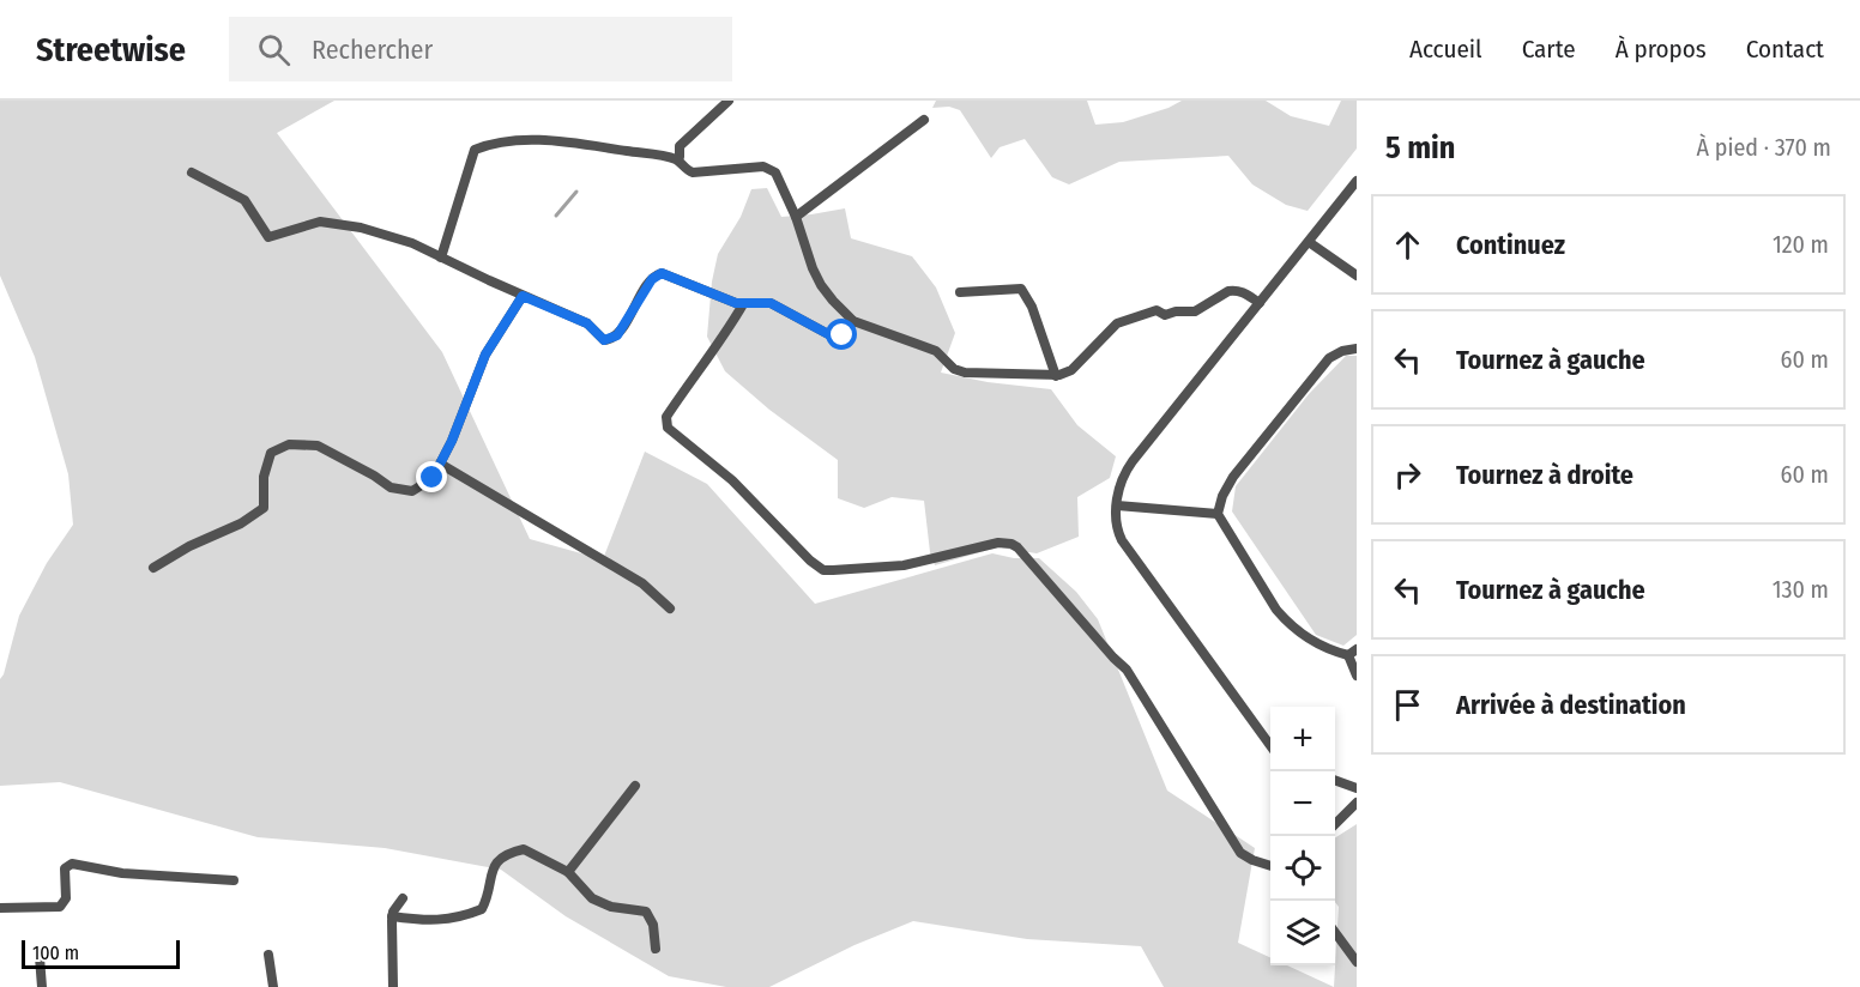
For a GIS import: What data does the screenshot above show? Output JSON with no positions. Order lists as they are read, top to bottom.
{
  "scale_bar": "100 m",
  "page": {
    "header": "Streetwise",
    "search": "Rechercher",
    "nav": [
      "Accueil",
      "Carte",
      "À propos",
      "Contact"
    ],
    "heading": ["5 min", "À pied · 370 m"],
    "list": [
      ["Continuez", "120 m"],
      ["Tournez à gauche", "60 m"],
      ["Tournez à droite", "60 m"],
      ["Tournez à gauche", "130 m"],
      "Arrivée à destination"
    ],
    "map_buttons": ["+", "−"],
    "scale": "100 m"
  }
}
